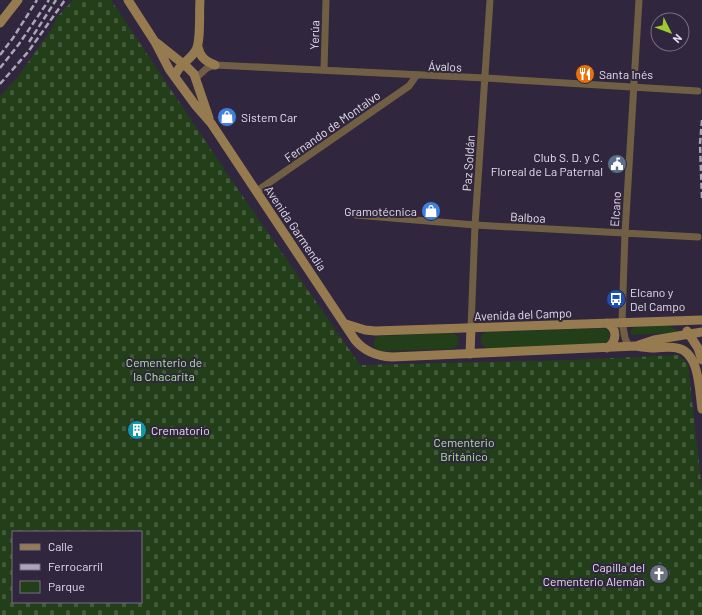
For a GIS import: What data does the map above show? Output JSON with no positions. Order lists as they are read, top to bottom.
{
  "streets": {
    "main road": ["Avenida Garmendia", "Avenida del Campo"],
    "street": [
      "Yerúa",
      "Ávalos",
      "Fernando de Montalvo",
      "Paz Soldán",
      "Elcano",
      "Balboa"
    ]
  },
  "crossings": [
    ["Yerúa", "Ávalos"],
    ["Ávalos", "Fernando de Montalvo"],
    ["Ávalos", "Paz Soldán"],
    ["Ávalos", "Elcano"],
    ["Fernando de Montalvo", "Avenida Garmendia"],
    ["Paz Soldán", "Balboa"],
    ["Paz Soldán", "Avenida del Campo"],
    ["Elcano", "Balboa"],
    ["Elcano", "Avenida del Campo"],
    ["Avenida Garmendia", "Avenida del Campo"]
  ],
  "parks": ["Cementerio de la Chacarita", "Cementerio Británico"],
  "places": {
    "restaurant": ["Santa Inés"],
    "shop": ["Sistem Car", "Gramotécnica"],
    "public building": ["Club S. D. y C. Floreal de La Paternal"],
    "bus stop": ["Elcano y Del Campo"],
    "building": ["Crematorio"],
    "church": ["Capilla del Cementerio Alemán"]
  },
  "legend": ["Calle", "Ferrocarril", "Parque"],
  "north": "bottom right"
}
